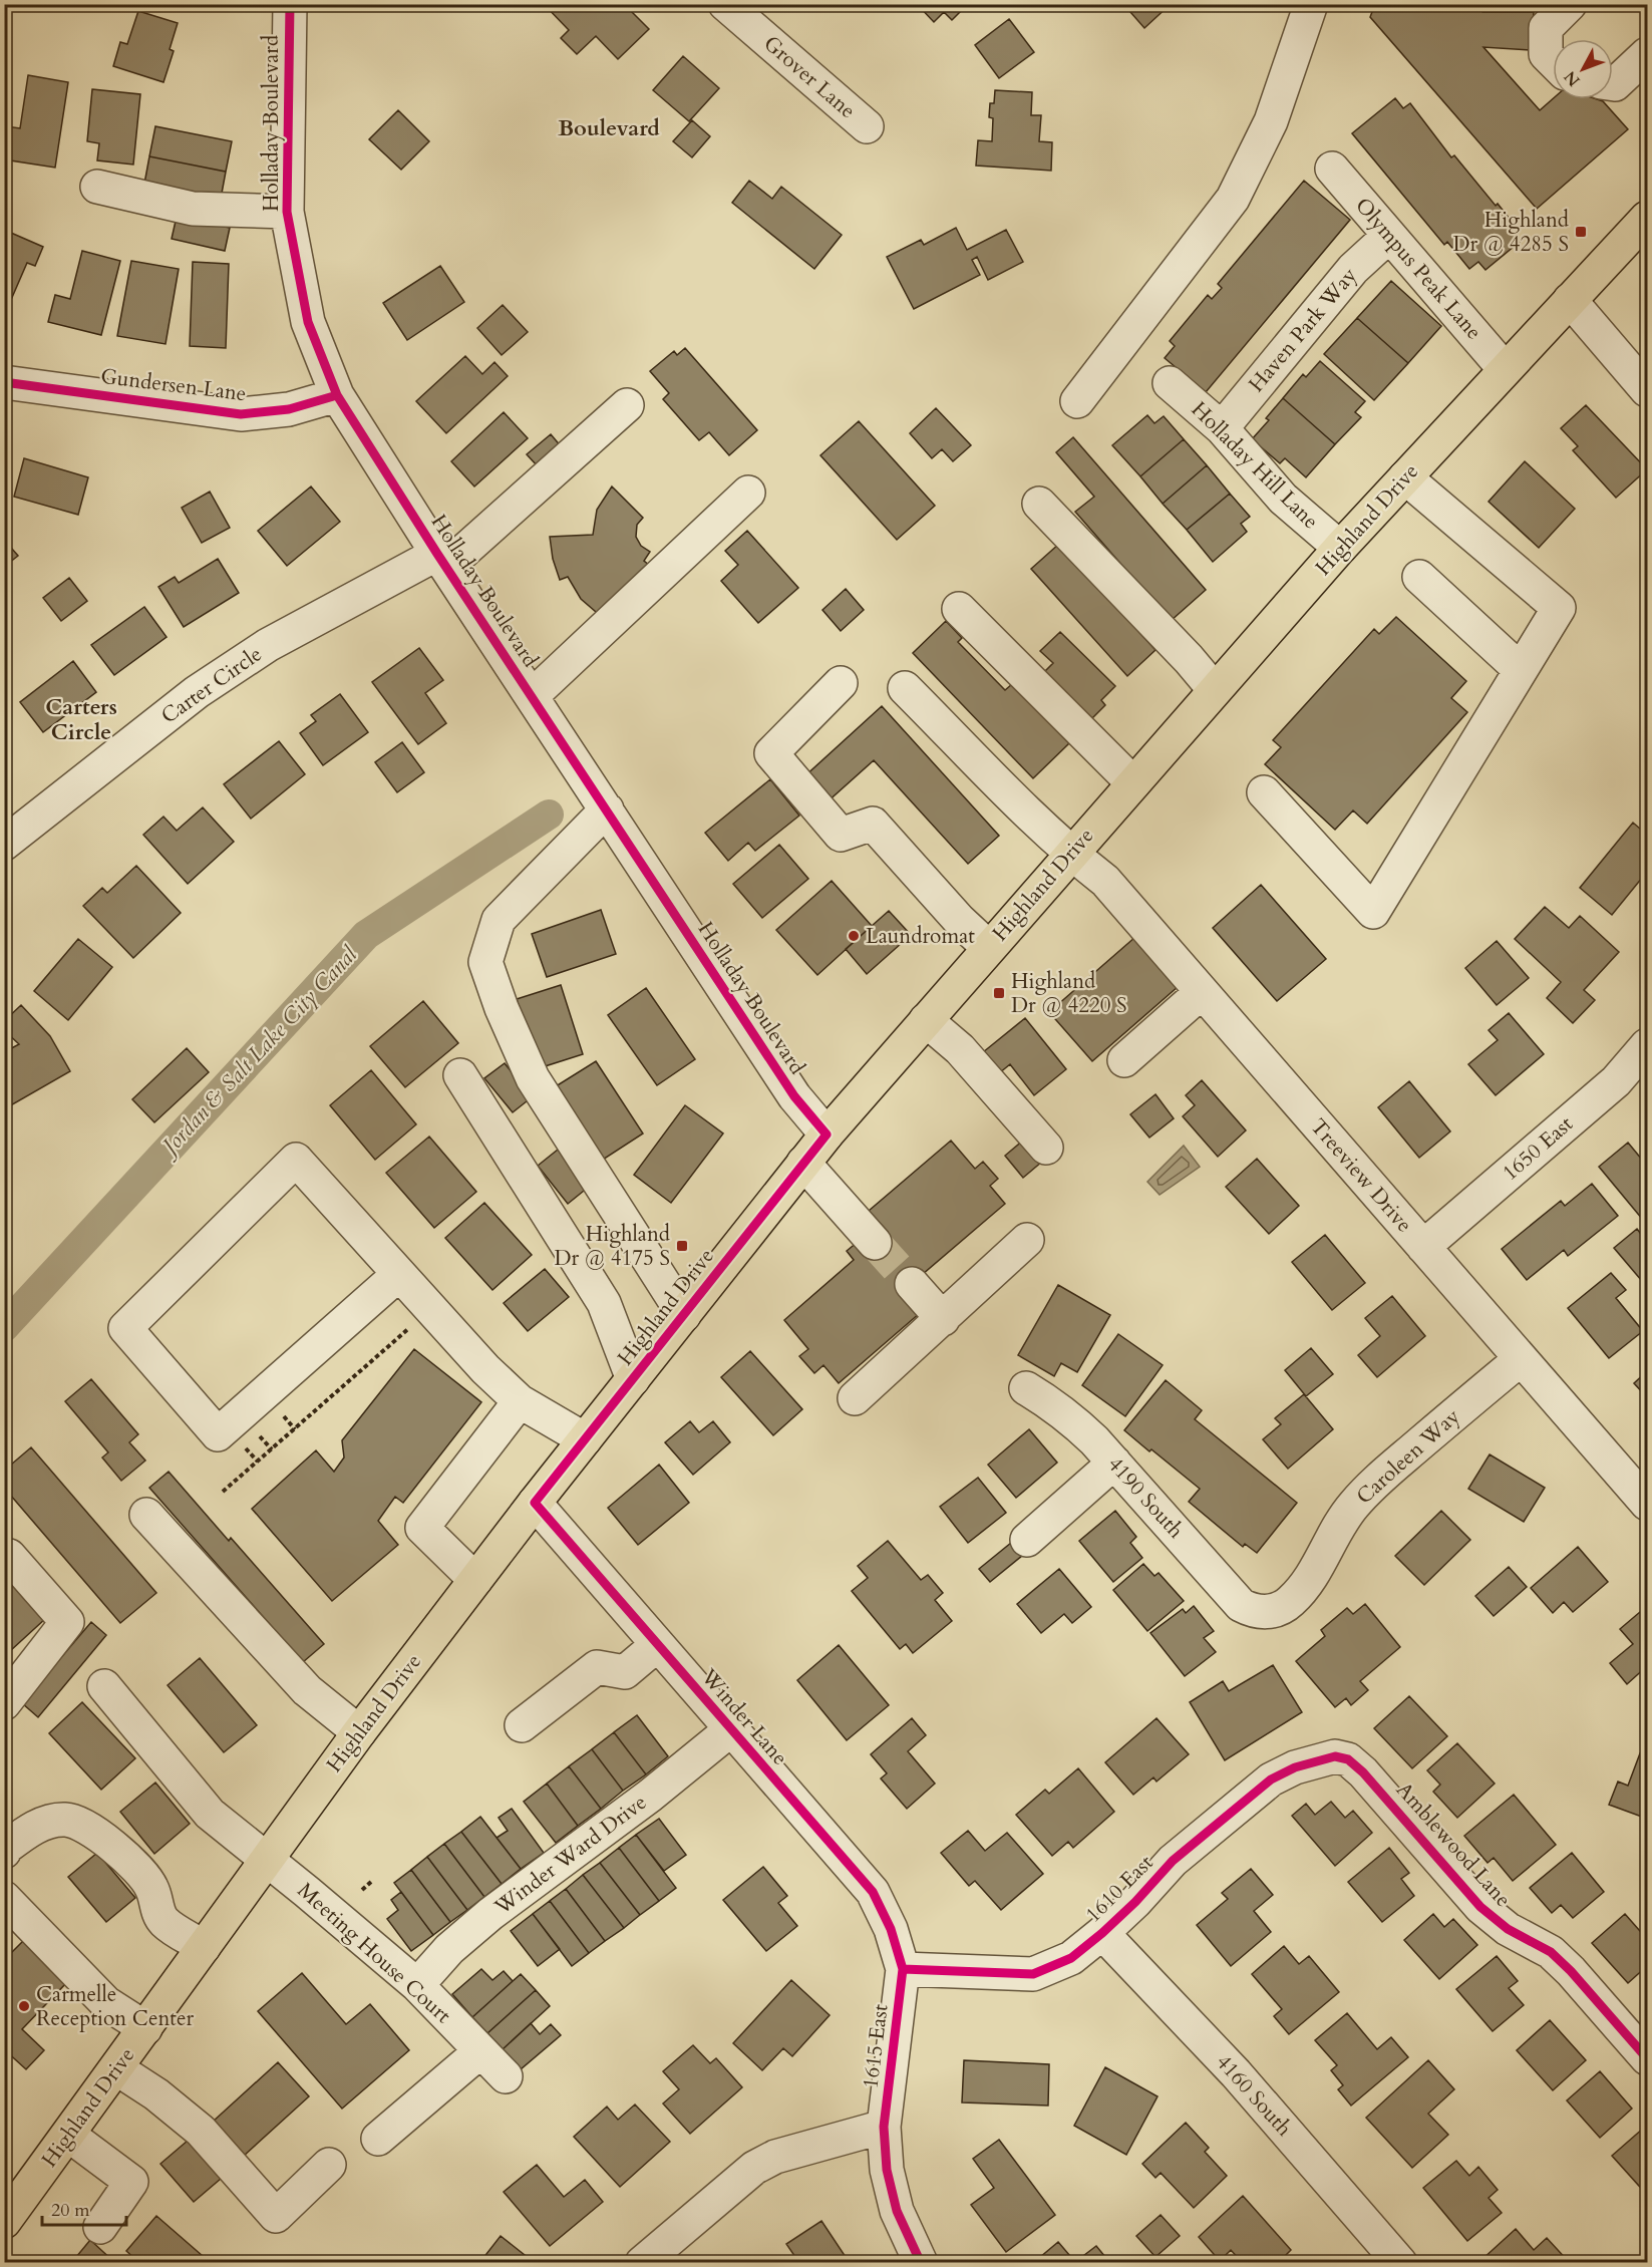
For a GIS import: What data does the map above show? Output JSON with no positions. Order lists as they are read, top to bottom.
{
  "streets": {
    "main road": ["Highland Drive"],
    "street": [
      "Grover Lane",
      "Holladay Boulevard",
      "Olympus Peak Lane",
      "Haven Park Way",
      "Gundersen Lane",
      "Holladay Hill Lane",
      "Carter Circle",
      "1650 East",
      "Treeview Drive",
      "Caroleen Way",
      "4190 South",
      "Winder Lane",
      "Amblewood Lane",
      "Winder Ward Drive",
      "1610 East",
      "Meeting House Court",
      "1615 East",
      "4160 South"
    ]
  },
  "crossings": [
    ["Holladay Boulevard", "Gundersen Lane"],
    ["Holladay Boulevard", "Highland Drive"],
    ["Holladay Boulevard", "Carter Circle"],
    ["Olympus Peak Lane", "Haven Park Way"],
    ["Olympus Peak Lane", "Highland Drive"],
    ["Haven Park Way", "Holladay Hill Lane"],
    ["Holladay Hill Lane", "Highland Drive"],
    ["Highland Drive", "Treeview Drive"],
    ["Highland Drive", "Winder Lane"],
    ["Highland Drive", "Meeting House Court"],
    ["1650 East", "Treeview Drive"],
    ["Treeview Drive", "Caroleen Way"],
    ["Caroleen Way", "4190 South"],
    ["Winder Lane", "Winder Ward Drive"],
    ["Winder Lane", "1610 East"],
    ["Winder Lane", "1615 East"],
    ["Amblewood Lane", "1610 East"],
    ["Winder Ward Drive", "Meeting House Court"],
    ["1610 East", "1615 East"],
    ["1610 East", "4160 South"]
  ],
  "districts": ["Boulevard", "Carters Circle"],
  "water": ["Jordan & Salt Lake City Canal"],
  "places": {
    "transit": ["Highland Dr @ 4285 S", "Highland Dr @ 4220 S", "Highland Dr @ 4175 S"],
    "other": ["Laundromat", "Carmelle Reception Center"]
  },
  "scale_bar": "20 m",
  "north": "bottom left"
}
